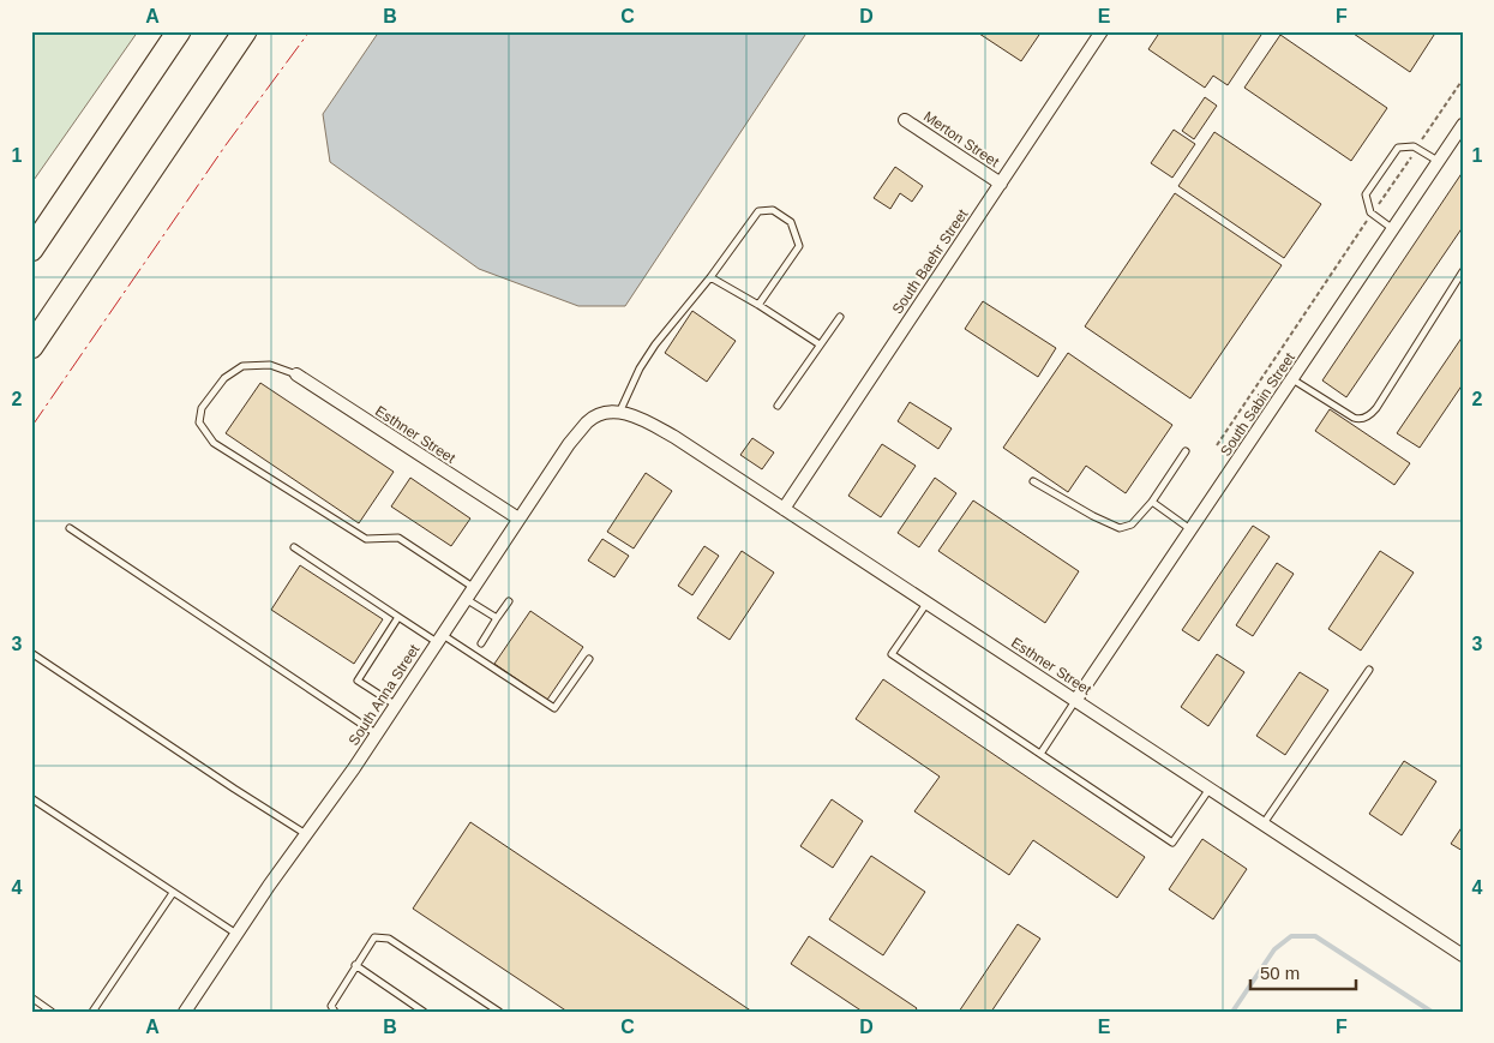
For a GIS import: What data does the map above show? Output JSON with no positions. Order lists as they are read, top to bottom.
{
  "streets": {
    "street": [
      "Merton Street",
      "South Baehr Street",
      "South Sabin Street",
      "Esthner Street",
      "South Anna Street"
    ]
  },
  "crossings": [
    ["Merton Street", "South Baehr Street"],
    ["South Baehr Street", "Esthner Street"],
    ["South Sabin Street", "Esthner Street"],
    ["Esthner Street", "South Anna Street"]
  ],
  "scale_bar": "50 m",
  "grid": {
    "columns": [
      "A",
      "B",
      "C",
      "D",
      "E",
      "F"
    ],
    "rows": [
      "1",
      "2",
      "3",
      "4"
    ]
  }
}
